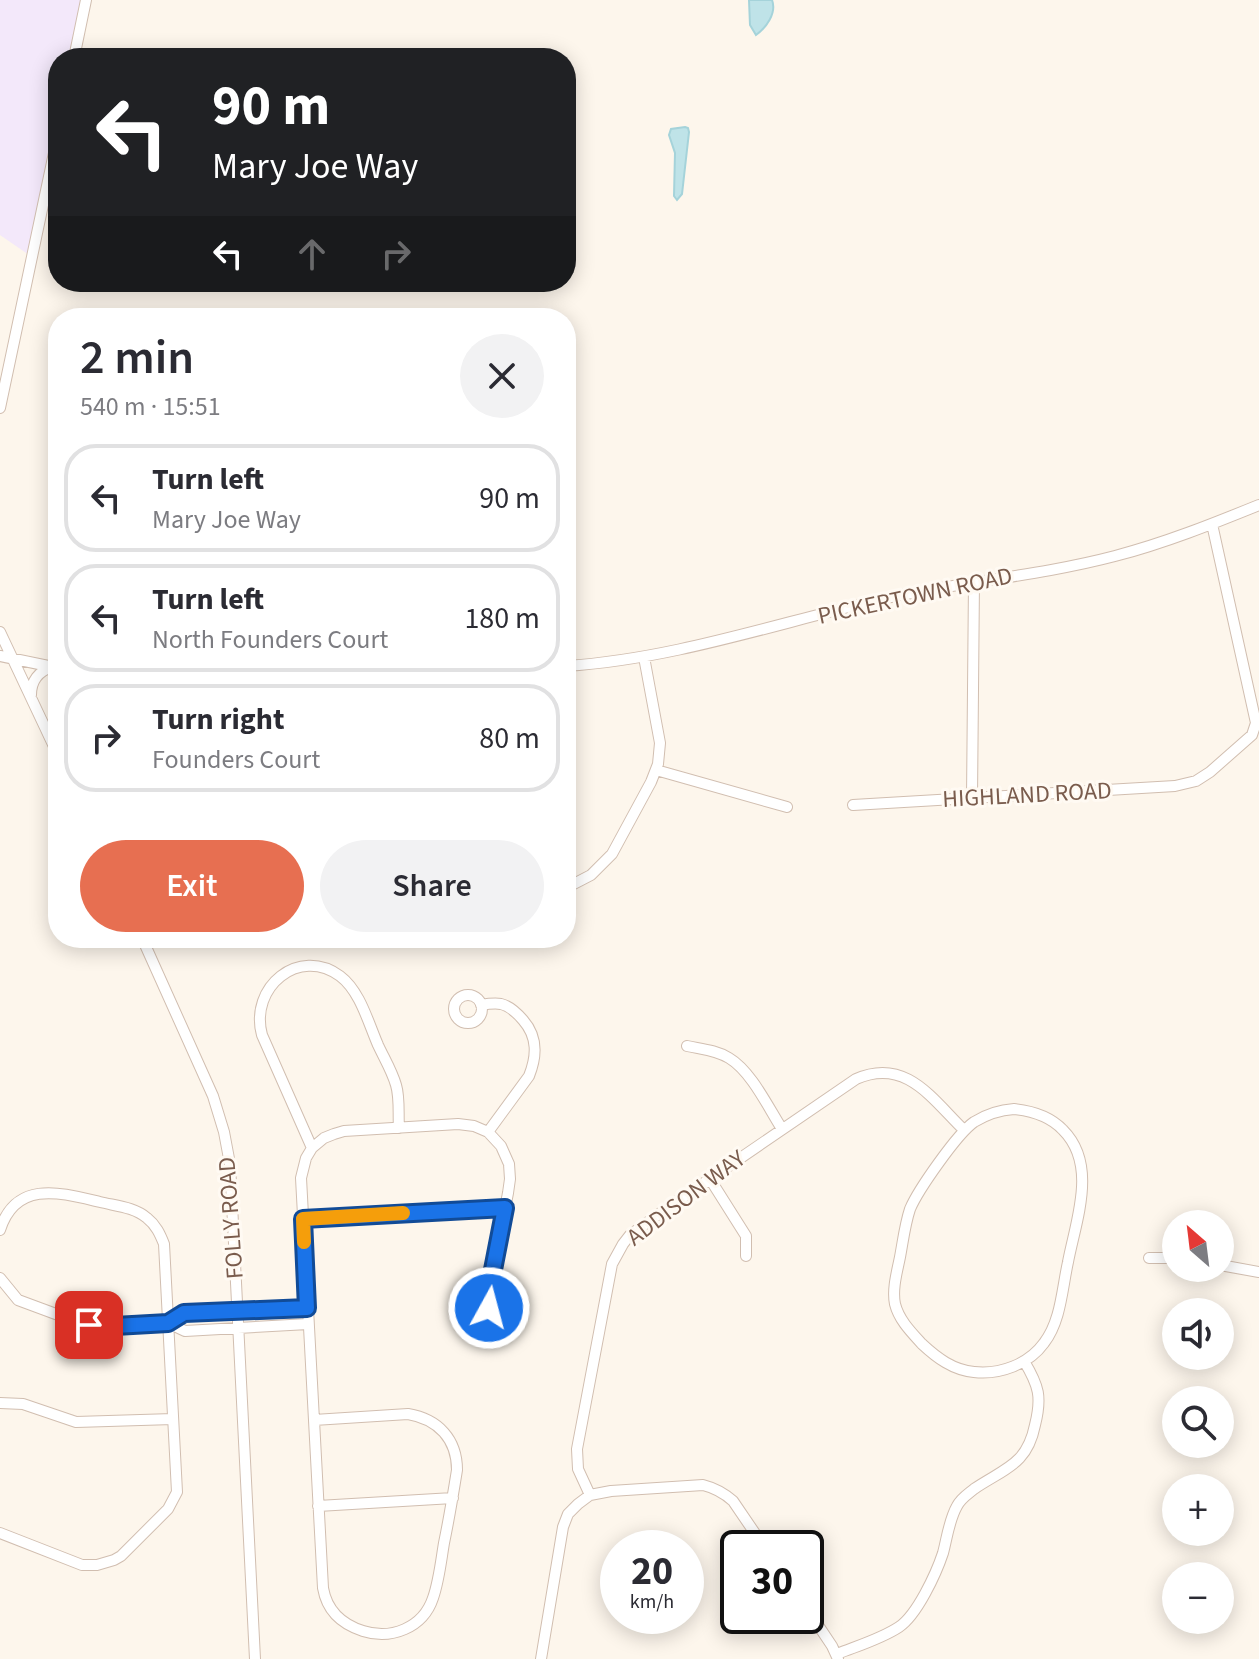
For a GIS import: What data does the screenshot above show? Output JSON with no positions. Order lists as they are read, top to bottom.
{
  "streets": {
    "street": [
      "PICKERTOWN ROAD",
      "HIGHLAND ROAD",
      "ADDISON WAY",
      "FOLLY ROAD"
    ]
  },
  "crossings": [
    ["PICKERTOWN ROAD", "HIGHLAND ROAD"]
  ],
  "north": "top left",
  "page": {
    "turn": ["90 m", "Mary Joe Way"],
    "heading": ["2 min", "540 m · 15:51"],
    "list": [
      {
        "name": "Turn left",
        "note": "Mary Joe Way",
        "value": "90 m"
      },
      {
        "name": "Turn left",
        "note": "North Founders Court",
        "value": "180 m"
      },
      {
        "name": "Turn right",
        "note": "Founders Court",
        "value": "80 m"
      }
    ],
    "buttons": ["Exit", "Share"],
    "map_buttons": ["+", "−"],
    "speed": "20 km/h",
    "limit": "30"
  }
}
